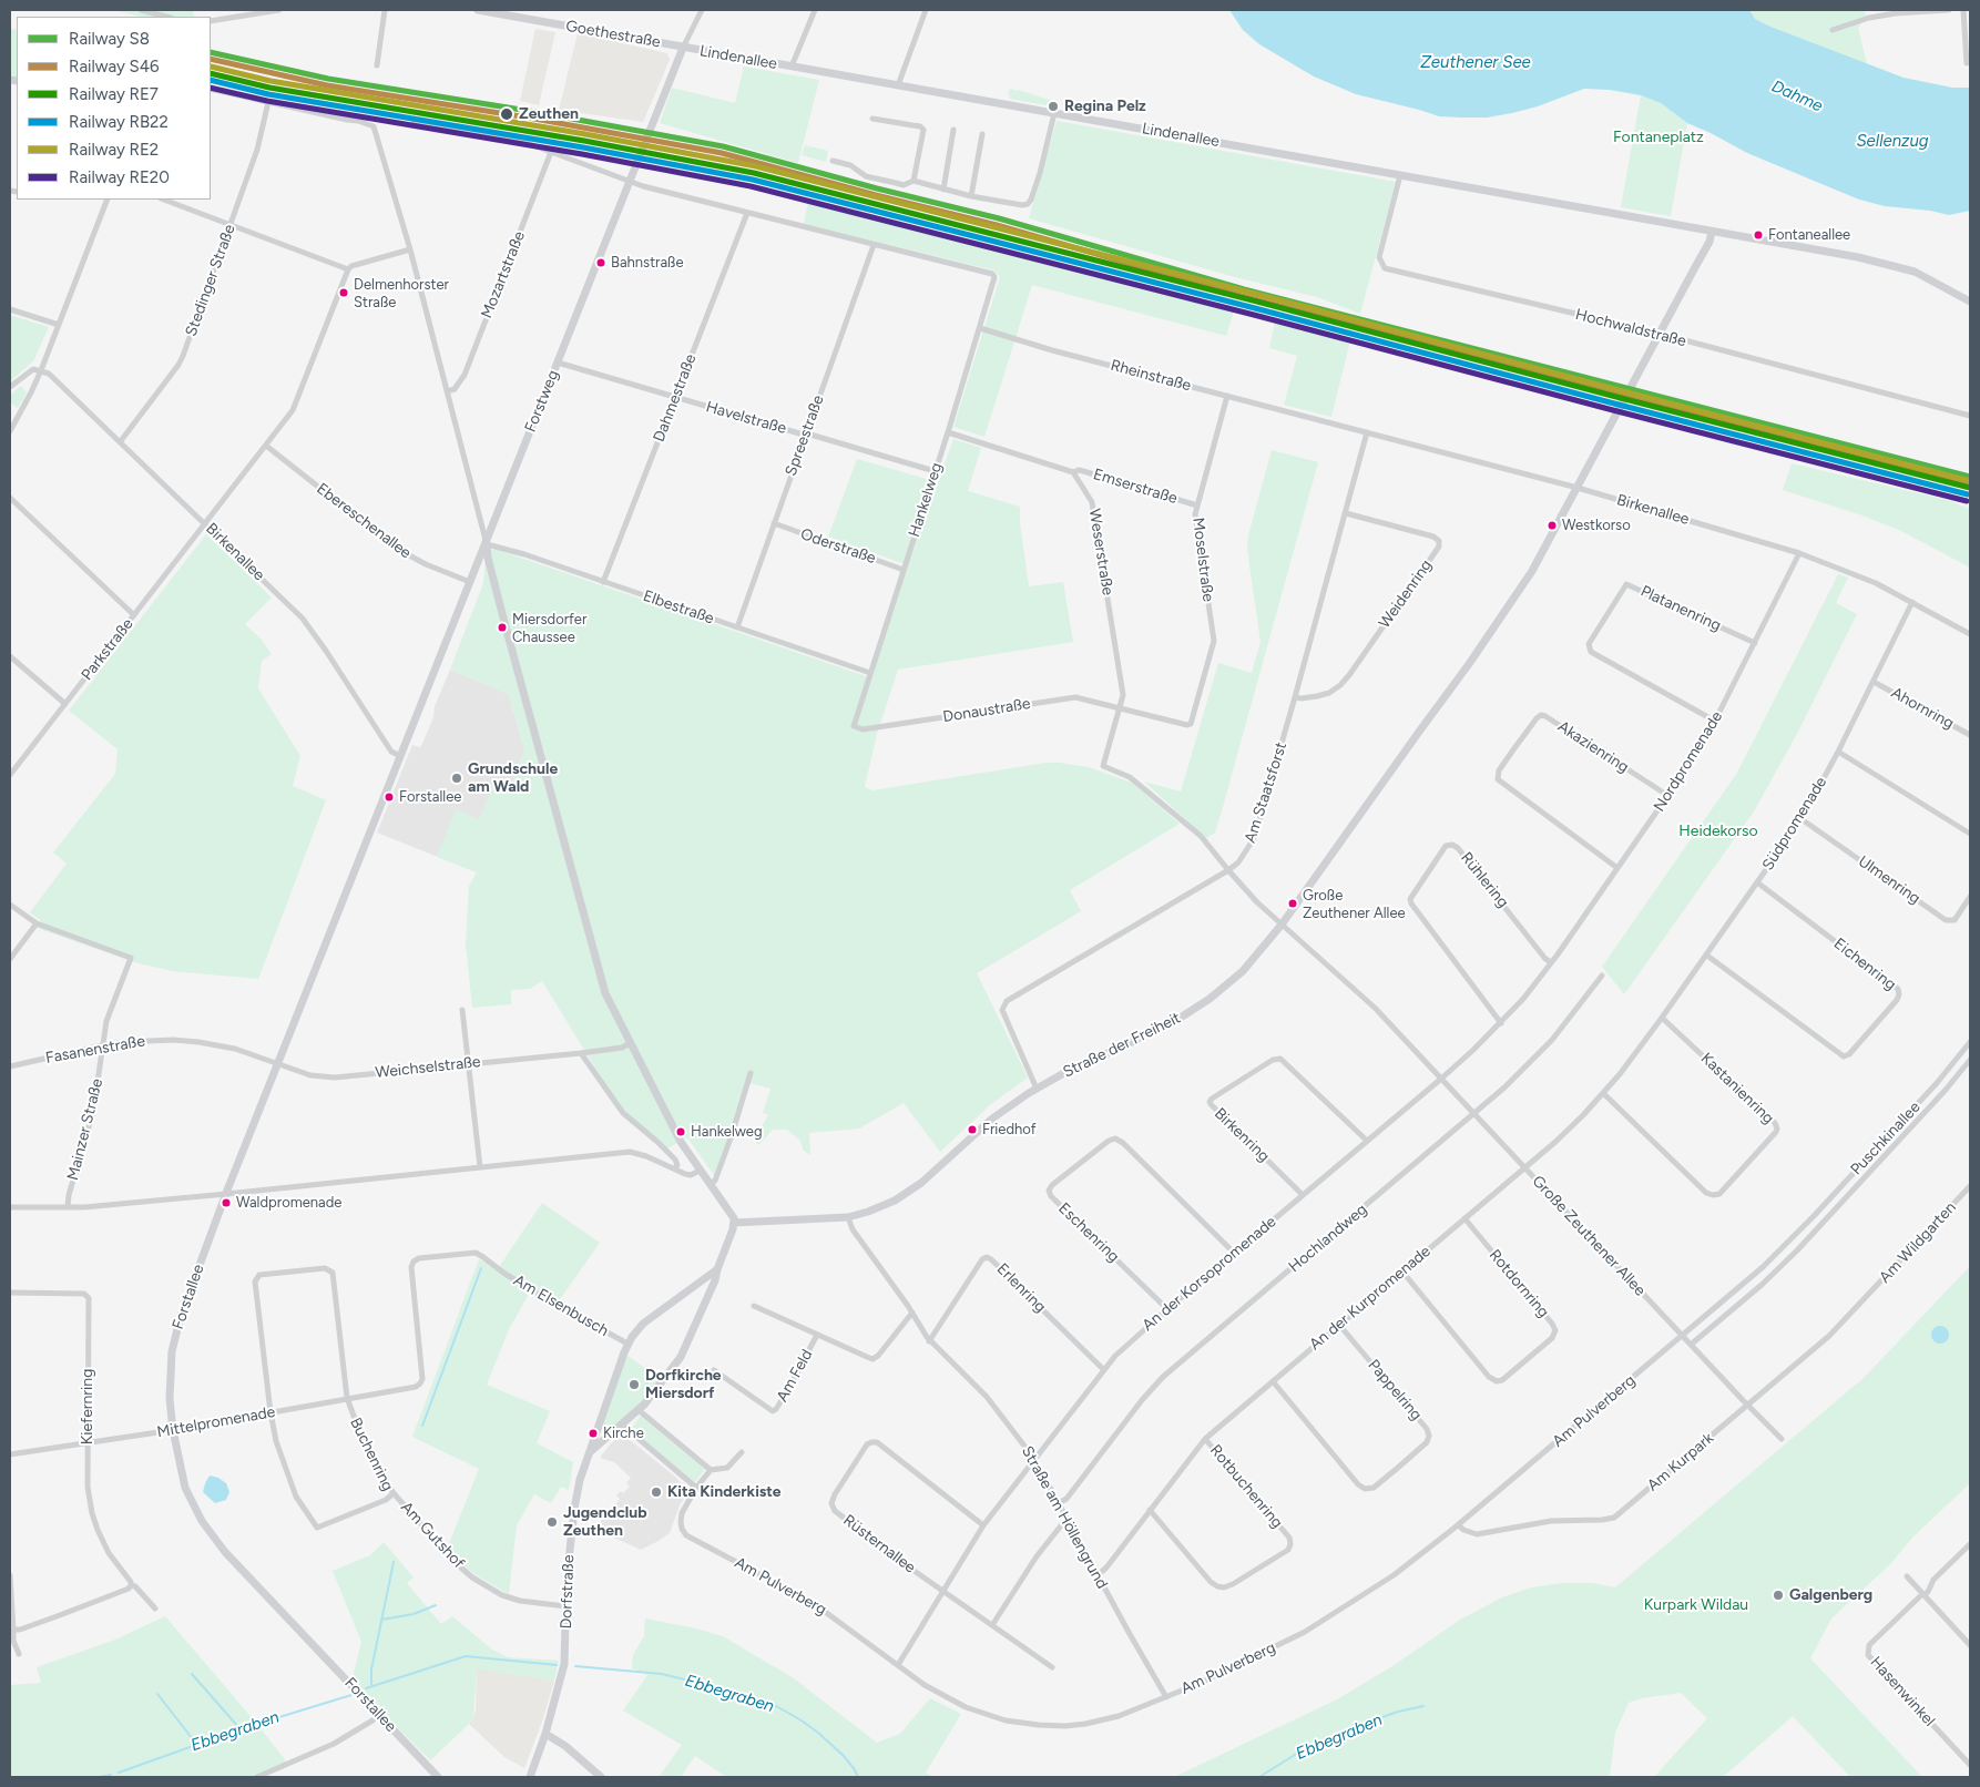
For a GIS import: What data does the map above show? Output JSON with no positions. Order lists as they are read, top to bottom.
{
  "streets": {
    "main road": [
      "Goethestraße",
      "Lindenallee",
      "Forstweg",
      "Straße der Freiheit",
      "Forstallee",
      "Dorfstraße"
    ],
    "street": [
      "Mozartstraße",
      "Stedinger Straße",
      "Hochwaldstraße",
      "Rheinstraße",
      "Dahmestraße",
      "Havelstraße",
      "Spreestraße",
      "Emserstraße",
      "Hankelweg",
      "Birkenallee",
      "Ebereschenallee",
      "Oderstraße",
      "Weserstraße",
      "Moselstraße",
      "Weidenring",
      "Elbestraße",
      "Platanenring",
      "Parkstraße",
      "Ahornring",
      "Donaustraße",
      "Akazienring",
      "Nordpromenade",
      "Am Staatsforst",
      "Südpromenade",
      "Rühlering",
      "Ulmenring",
      "Eichenring",
      "Fasanenstraße",
      "Weichselstraße",
      "Kastanienring",
      "Mainzer Straße",
      "Birkenring",
      "Puschkinallee",
      "Eschenring",
      "Große Zeuthener Allee",
      "Hochlandweg",
      "Am Wildgarten",
      "An der Korsopromenade",
      "Rotdornring",
      "Erlenring",
      "An der Kurpromenade",
      "Am Elsenbusch",
      "Am Feld",
      "Pappelring",
      "Kiefernring",
      "Am Pulverberg",
      "Mittelpromenade",
      "Buchenring",
      "Am Kurpark",
      "Rotbuchenring",
      "Straße am Höllengrund",
      "Am Gutshof",
      "Rüsternallee",
      "Hasenwinkel"
    ]
  },
  "crossings": [
    ["Goethestraße", "Lindenallee"],
    ["Goethestraße", "Forstweg"],
    ["Lindenallee", "Hochwaldstraße"],
    ["Lindenallee", "Forstweg"],
    ["Stedinger Straße", "Birkenallee"],
    ["Rheinstraße", "Hankelweg"],
    ["Rheinstraße", "Birkenallee"],
    ["Rheinstraße", "Moselstraße"],
    ["Dahmestraße", "Havelstraße"],
    ["Dahmestraße", "Elbestraße"],
    ["Forstweg", "Havelstraße"],
    ["Forstweg", "Birkenallee"],
    ["Forstweg", "Ebereschenallee"],
    ["Forstweg", "Elbestraße"],
    ["Forstweg", "Forstallee"],
    ["Havelstraße", "Spreestraße"],
    ["Havelstraße", "Hankelweg"],
    ["Spreestraße", "Hankelweg"],
    ["Spreestraße", "Oderstraße"],
    ["Spreestraße", "Elbestraße"],
    ["Emserstraße", "Weserstraße"],
    ["Emserstraße", "Moselstraße"],
    ["Hankelweg", "Oderstraße"],
    ["Hankelweg", "Elbestraße"],
    ["Hankelweg", "Donaustraße"],
    ["Birkenallee", "Parkstraße"],
    ["Birkenallee", "Nordpromenade"],
    ["Birkenallee", "Am Staatsforst"],
    ["Birkenallee", "Südpromenade"],
    ["Birkenallee", "Straße der Freiheit"],
    ["Birkenallee", "Forstallee"],
    ["Weserstraße", "Donaustraße"],
    ["Weserstraße", "Große Zeuthener Allee"],
    ["Moselstraße", "Donaustraße"],
    ["Weidenring", "Am Staatsforst"],
    ["Platanenring", "Nordpromenade"],
    ["Ahornring", "Südpromenade"],
    ["Akazienring", "Nordpromenade"],
    ["Nordpromenade", "An der Korsopromenade"],
    ["Am Staatsforst", "Straße der Freiheit"],
    ["Am Staatsforst", "Große Zeuthener Allee"],
    ["Südpromenade", "Ulmenring"],
    ["Südpromenade", "Eichenring"],
    ["Südpromenade", "Kastanienring"],
    ["Südpromenade", "An der Kurpromenade"],
    ["Rühlering", "An der Korsopromenade"],
    ["Straße der Freiheit", "Große Zeuthener Allee"],
    ["Straße der Freiheit", "Straße am Höllengrund"],
    ["Straße der Freiheit", "Dorfstraße"],
    ["Fasanenstraße", "Weichselstraße"],
    ["Fasanenstraße", "Mainzer Straße"],
    ["Fasanenstraße", "Forstallee"],
    ["Weichselstraße", "Forstallee"],
    ["Kastanienring", "An der Kurpromenade"],
    ["Birkenring", "An der Korsopromenade"],
    ["Puschkinallee", "Große Zeuthener Allee"],
    ["Puschkinallee", "Am Pulverberg"],
    ["Eschenring", "An der Korsopromenade"],
    ["Große Zeuthener Allee", "Hochlandweg"],
    ["Große Zeuthener Allee", "An der Korsopromenade"],
    ["Große Zeuthener Allee", "An der Kurpromenade"],
    ["Große Zeuthener Allee", "Am Pulverberg"],
    ["Große Zeuthener Allee", "Am Kurpark"],
    ["Hochlandweg", "Straße am Höllengrund"],
    ["Am Wildgarten", "Am Kurpark"],
    ["An der Korsopromenade", "Erlenring"],
    ["An der Korsopromenade", "Am Pulverberg"],
    ["An der Korsopromenade", "Straße am Höllengrund"],
    ["An der Korsopromenade", "Rüsternallee"],
    ["Rotdornring", "An der Kurpromenade"],
    ["Erlenring", "Straße am Höllengrund"],
    ["Forstallee", "Mittelpromenade"],
    ["An der Kurpromenade", "Pappelring"],
    ["An der Kurpromenade", "Rotbuchenring"],
    ["An der Kurpromenade", "Straße am Höllengrund"],
    ["Am Elsenbusch", "Mittelpromenade"],
    ["Am Elsenbusch", "Dorfstraße"],
    ["Am Feld", "Straße am Höllengrund"],
    ["Kiefernring", "Mittelpromenade"],
    ["Am Pulverberg", "Am Kurpark"],
    ["Am Pulverberg", "Straße am Höllengrund"],
    ["Mittelpromenade", "Buchenring"],
    ["Buchenring", "Am Gutshof"],
    ["Am Gutshof", "Dorfstraße"]
  ],
  "water": [
    "Zeuthener See",
    "Dahme",
    "Sellenzug",
    "Ebbegraben"
  ],
  "parks": ["Fontaneplatz", "Heidekorso", "Kurpark Wildau"],
  "places": [
    "Regina Pelz",
    "Zeuthen",
    "Fontaneallee",
    "Bahnstraße",
    "Delmenhorster Straße",
    "Westkorso",
    "Miersdorfer Chaussee",
    "Grundschule am Wald",
    "Forstallee",
    "Große Zeuthener Allee",
    "Friedhof",
    "Hankelweg",
    "Waldpromenade",
    "Dorfkirche Miersdorf",
    "Kirche",
    "Kita Kinderkiste",
    "Jugendclub Zeuthen",
    "Galgenberg"
  ],
  "lines": [
    "rail line S8",
    "rail line S46",
    "rail line RE2",
    "rail line RE7",
    "rail line RB22",
    "rail line RE20"
  ],
  "legend": [
    "Railway S8",
    "Railway S46",
    "Railway RE7",
    "Railway RB22",
    "Railway RE2",
    "Railway RE20"
  ]
}
